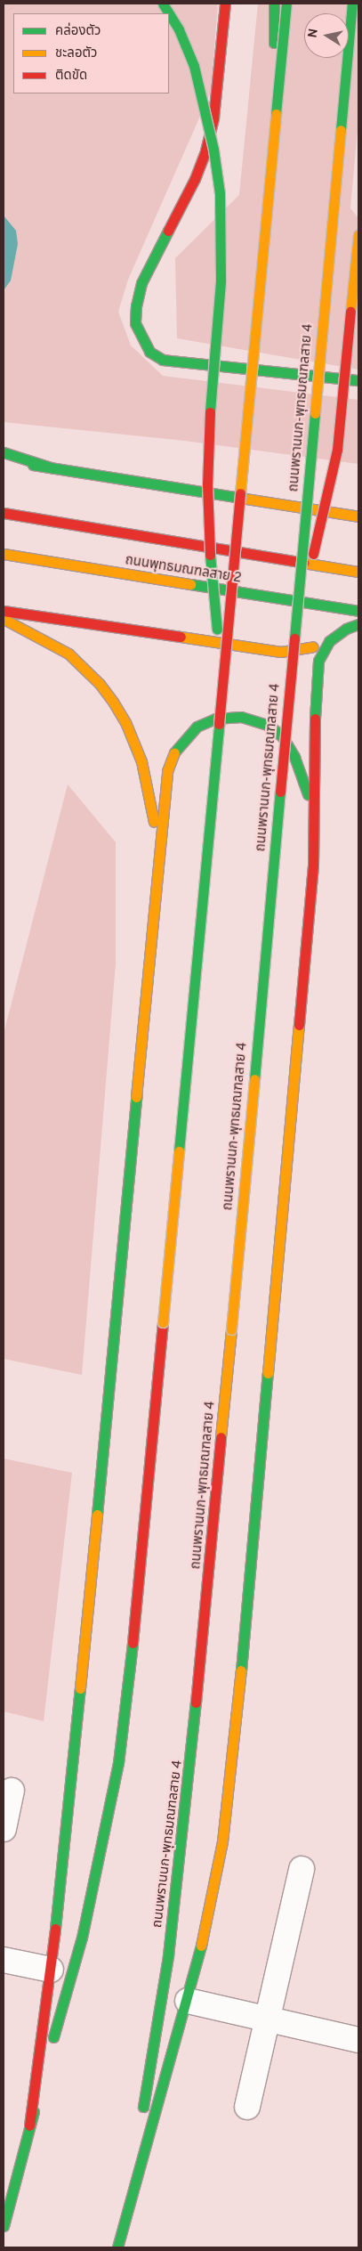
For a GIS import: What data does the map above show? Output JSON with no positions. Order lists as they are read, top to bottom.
{
  "streets": {
    "main road": ["ถนนพรานนก-พุทธมณฑลสาย 4", "ถนนพุทธมณฑลสาย 2"]
  },
  "legend": ["คล่องตัว", "ชะลอตัว", "ติดขัด"],
  "north": "left"
}
